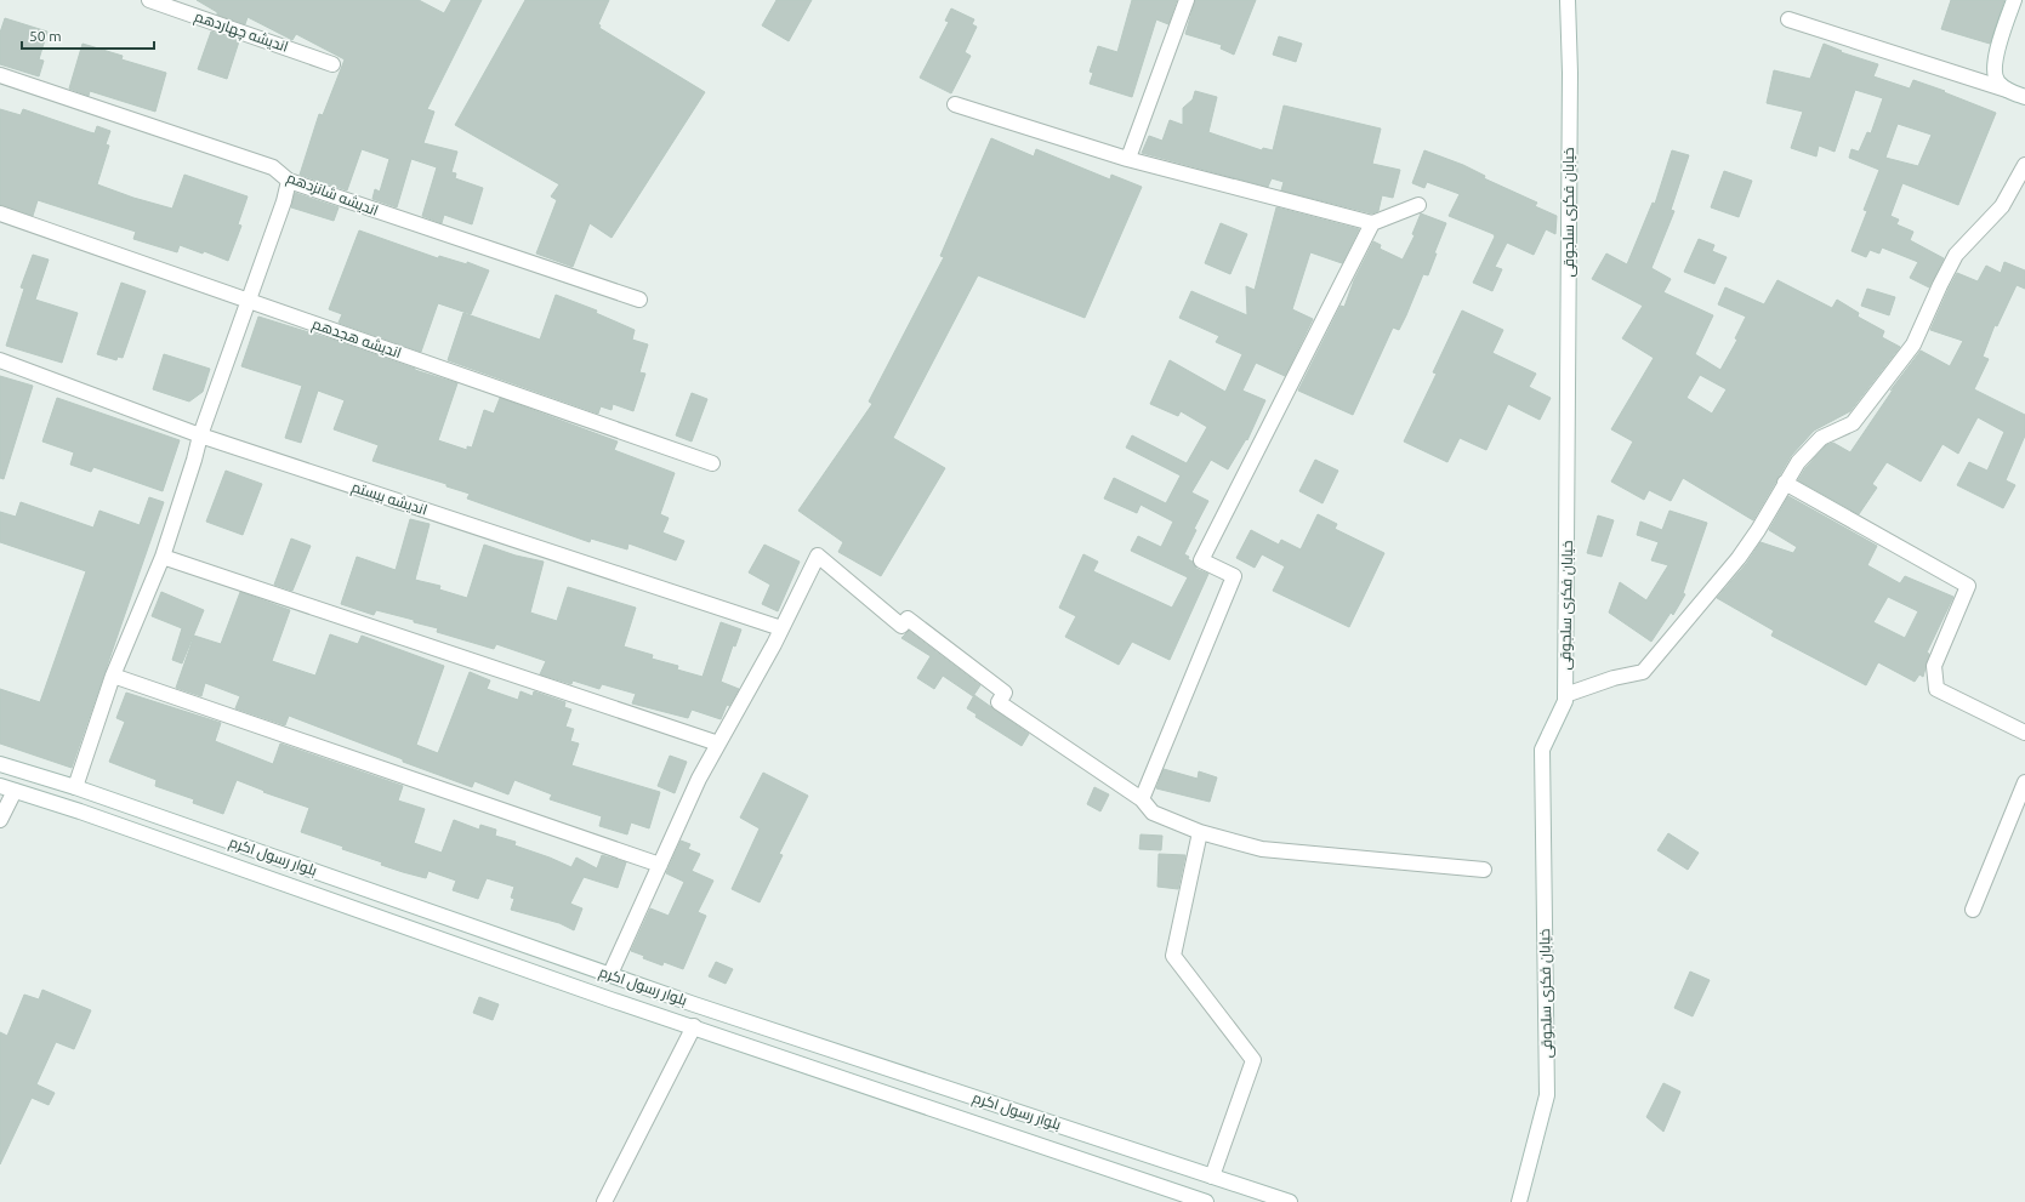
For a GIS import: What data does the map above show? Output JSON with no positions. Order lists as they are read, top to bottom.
{
  "streets": {
    "street": [
      "اندیشه چهاردهم",
      "اندیشه شانزدهم",
      "خیابان فکری سلجوقی",
      "اندیشه هجدهم",
      "اندیشه بیستم",
      "بلوار رسول اکرم"
    ]
  },
  "scale_bar": "50 m"
}
